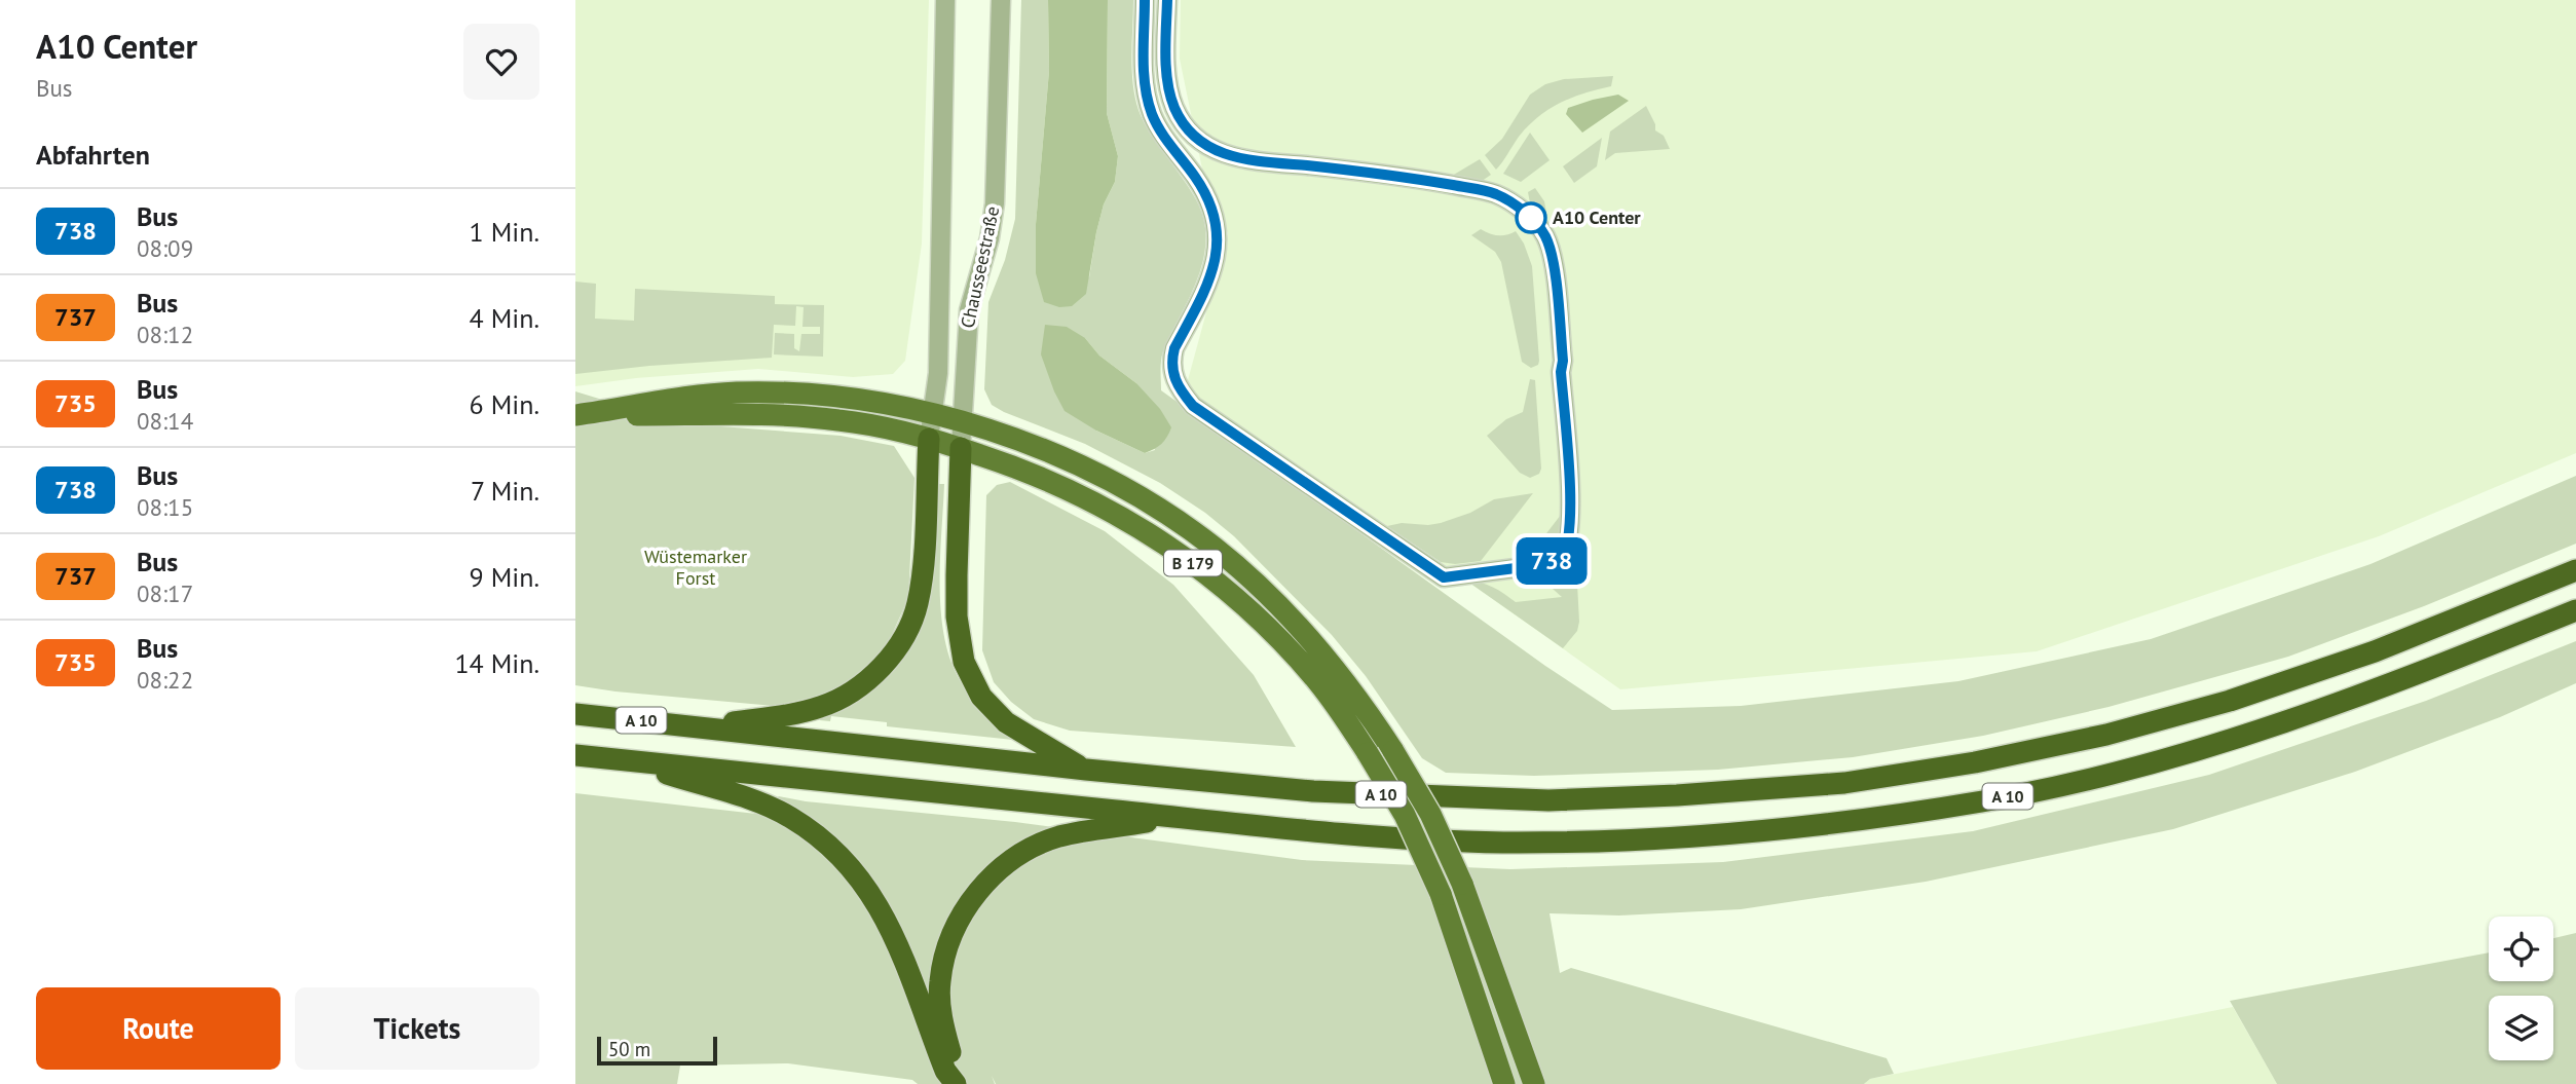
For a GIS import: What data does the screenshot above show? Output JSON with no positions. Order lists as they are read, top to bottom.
{
  "streets": {
    "highway": ["A 10"],
    "main road": ["B 179"],
    "street": ["Chausseestraße"]
  },
  "crossings": [
    ["Chausseestraße", "B 179"]
  ],
  "parks": ["Wüstemarker Forst"],
  "places": ["A10 Center"],
  "lines": ["bus line 738"],
  "scale_bar": "50 m",
  "page": {
    "heading": [
      ["A10 Center", "Bus"],
      "Abfahrten"
    ],
    "on_map": "738",
    "list": [
      {
        "mark": "738",
        "name": "Bus",
        "note": "08:09",
        "value": "1 Min."
      },
      {
        "mark": "737",
        "name": "Bus",
        "note": "08:12",
        "value": "4 Min."
      },
      {
        "mark": "735",
        "name": "Bus",
        "note": "08:14",
        "value": "6 Min."
      },
      {
        "mark": "738",
        "name": "Bus",
        "note": "08:15",
        "value": "7 Min."
      },
      {
        "mark": "737",
        "name": "Bus",
        "note": "08:17",
        "value": "9 Min."
      },
      {
        "mark": "735",
        "name": "Bus",
        "note": "08:22",
        "value": "14 Min."
      }
    ],
    "buttons": ["Route", "Tickets"],
    "scale": "50 m"
  }
}
